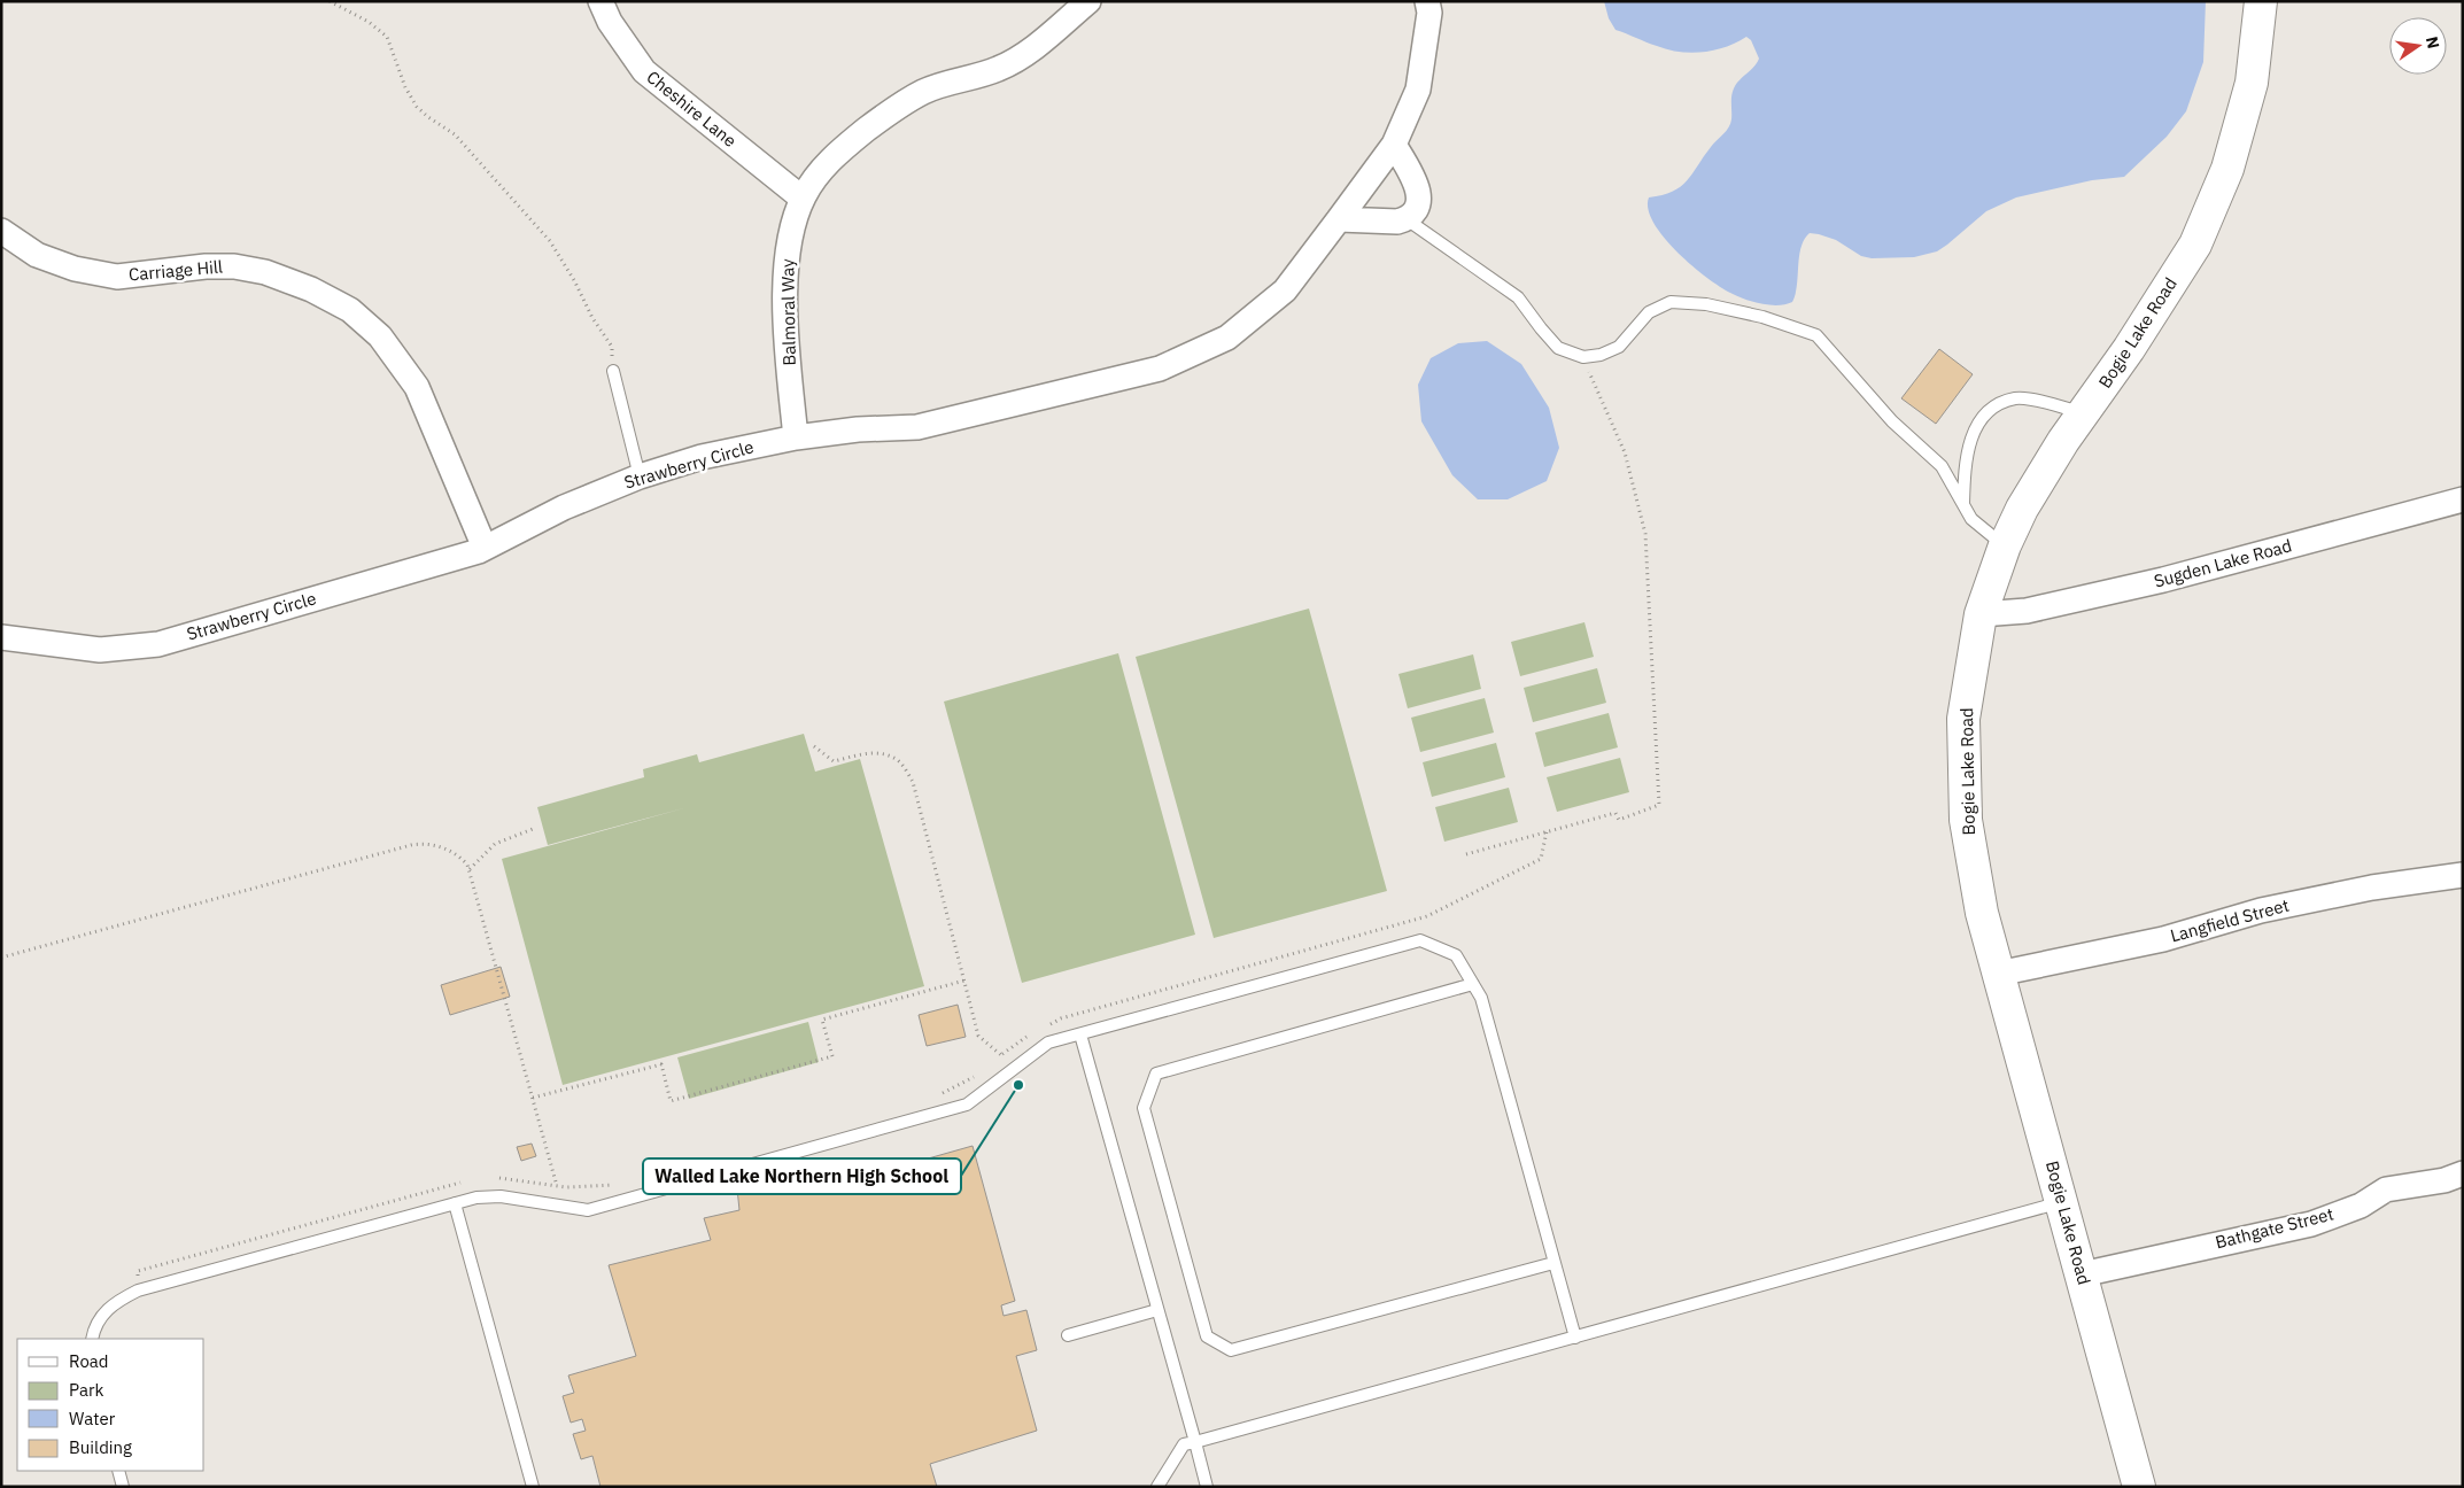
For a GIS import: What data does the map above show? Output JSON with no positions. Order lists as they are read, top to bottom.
{
  "streets": {
    "main road": ["Bogie Lake Road"],
    "street": [
      "Cheshire Lane",
      "Carriage Hill",
      "Balmoral Way",
      "Strawberry Circle",
      "Sugden Lake Road",
      "Langfield Street",
      "Bathgate Street"
    ]
  },
  "crossings": [
    ["Cheshire Lane", "Balmoral Way"],
    ["Carriage Hill", "Strawberry Circle"],
    ["Balmoral Way", "Strawberry Circle"],
    ["Bogie Lake Road", "Sugden Lake Road"],
    ["Bogie Lake Road", "Langfield Street"],
    ["Bogie Lake Road", "Bathgate Street"]
  ],
  "places": ["Walled Lake Northern High School"],
  "legend": [
    "Road",
    "Park",
    "Water",
    "Building"
  ],
  "north": "right"
}
